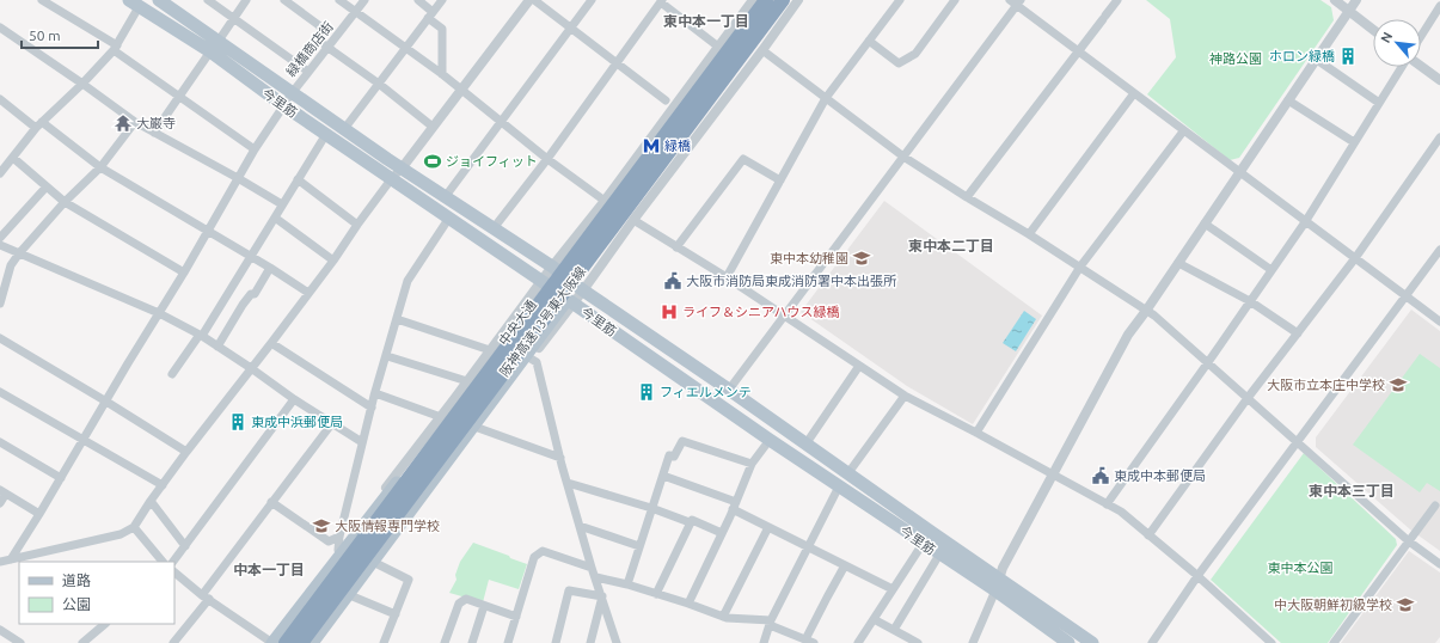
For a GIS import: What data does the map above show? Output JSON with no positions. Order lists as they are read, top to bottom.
{
  "streets": {
    "highway": ["阪神高速13号東大阪線"],
    "main road": ["今里筋", "中央大通"],
    "street": ["緑橋商店街"]
  },
  "crossings": [
    ["緑橋商店街", "今里筋"]
  ],
  "districts": [
    "東中本一丁目",
    "東中本二丁目",
    "東中本三丁目",
    "中本一丁目"
  ],
  "parks": ["神路公園", "東中本公園"],
  "places": {
    "building": ["ホロン緑橋", "フィエルメンテ", "東成中浜郵便局"],
    "temple": ["大巌寺"],
    "metro station": ["緑橋"],
    "sports": ["ジョイフィット"],
    "school or university": [
      "東中本幼稚園",
      "大阪市立本庄中学校",
      "大阪情報専門学校",
      "中大阪朝鮮初級学校"
    ],
    "public building": ["大阪市消防局東成消防署中本出張所", "東成中本郵便局"],
    "hospital": ["ライフ＆シニアハウス緑橋"]
  },
  "legend": ["道路", "公園"],
  "scale_bar": "50 m",
  "north": "top left"
}
